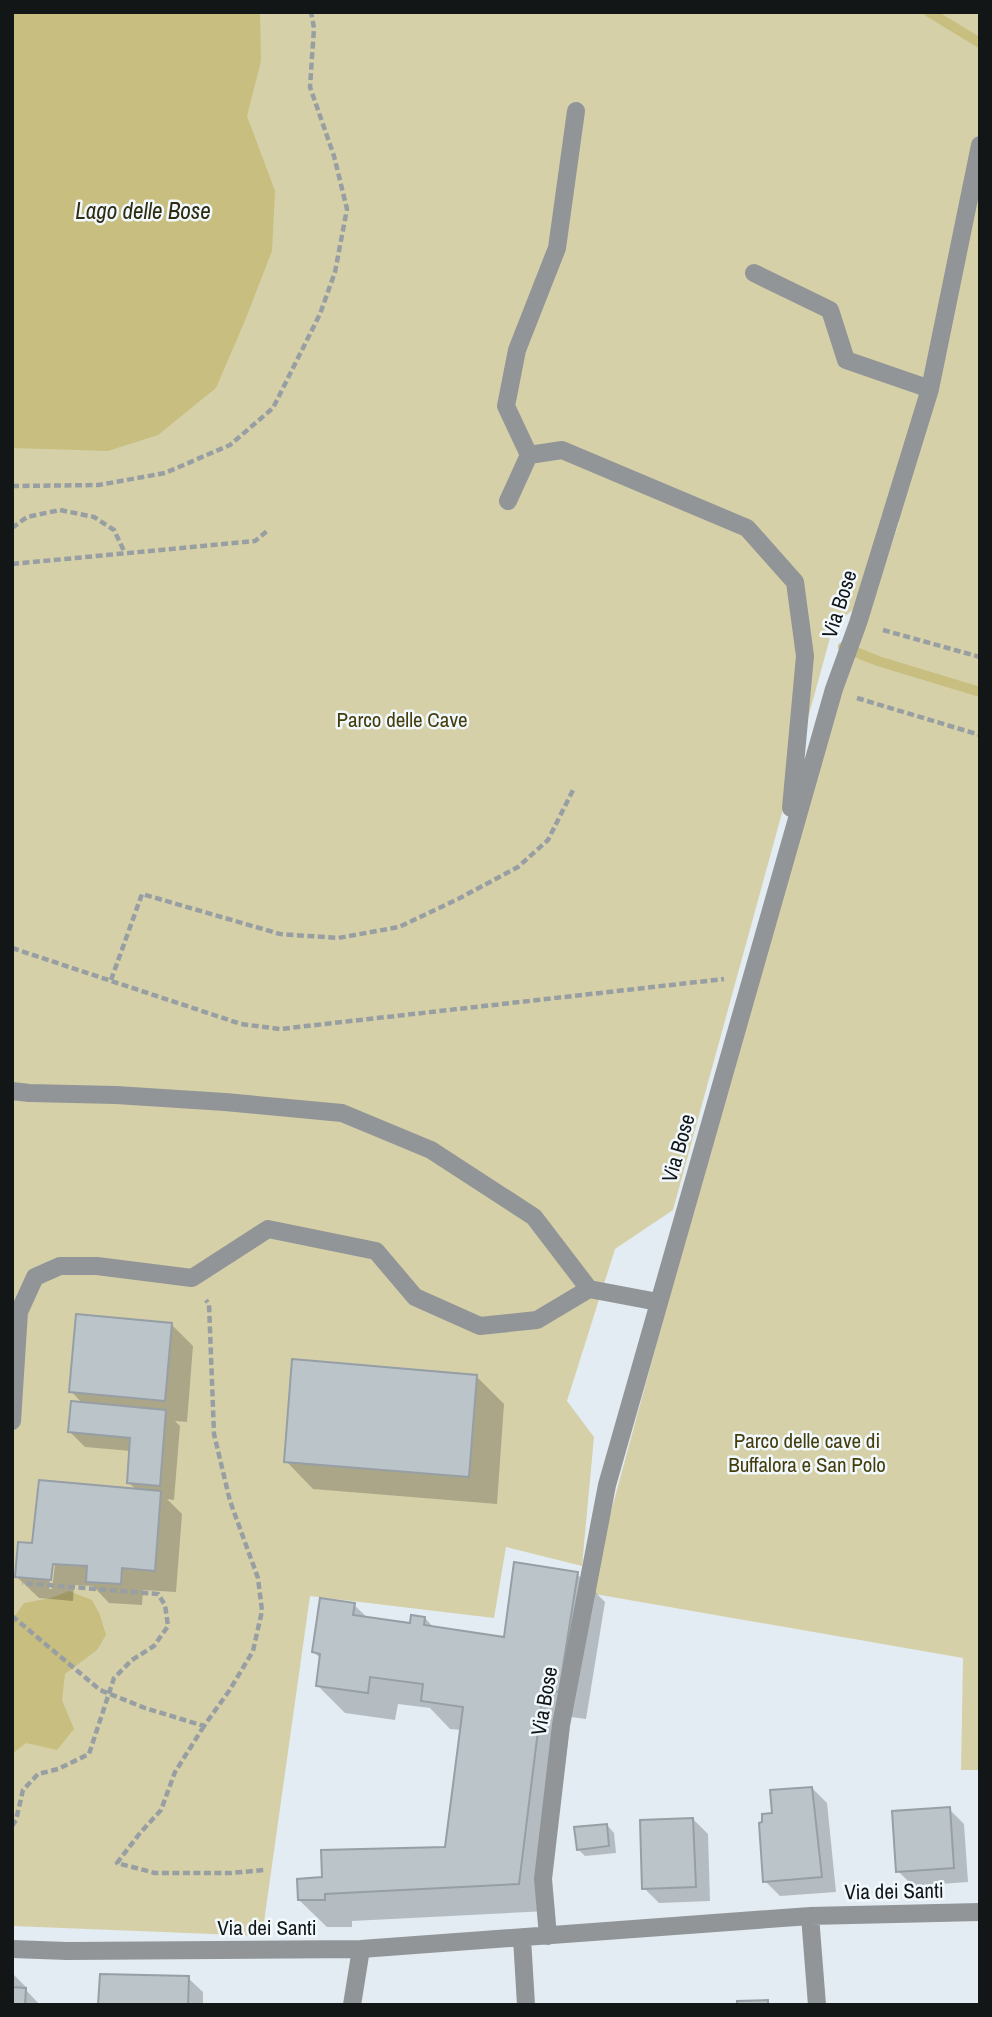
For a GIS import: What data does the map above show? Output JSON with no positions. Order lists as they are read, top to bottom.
{
  "streets": {
    "street": ["Via Bose", "Via dei Santi"]
  },
  "crossings": [
    ["Via Bose", "Via dei Santi"]
  ],
  "water": ["Lago delle Bose"],
  "parks": ["Parco delle Cave", "Parco delle cave di Buffalora e San Polo"]
}
